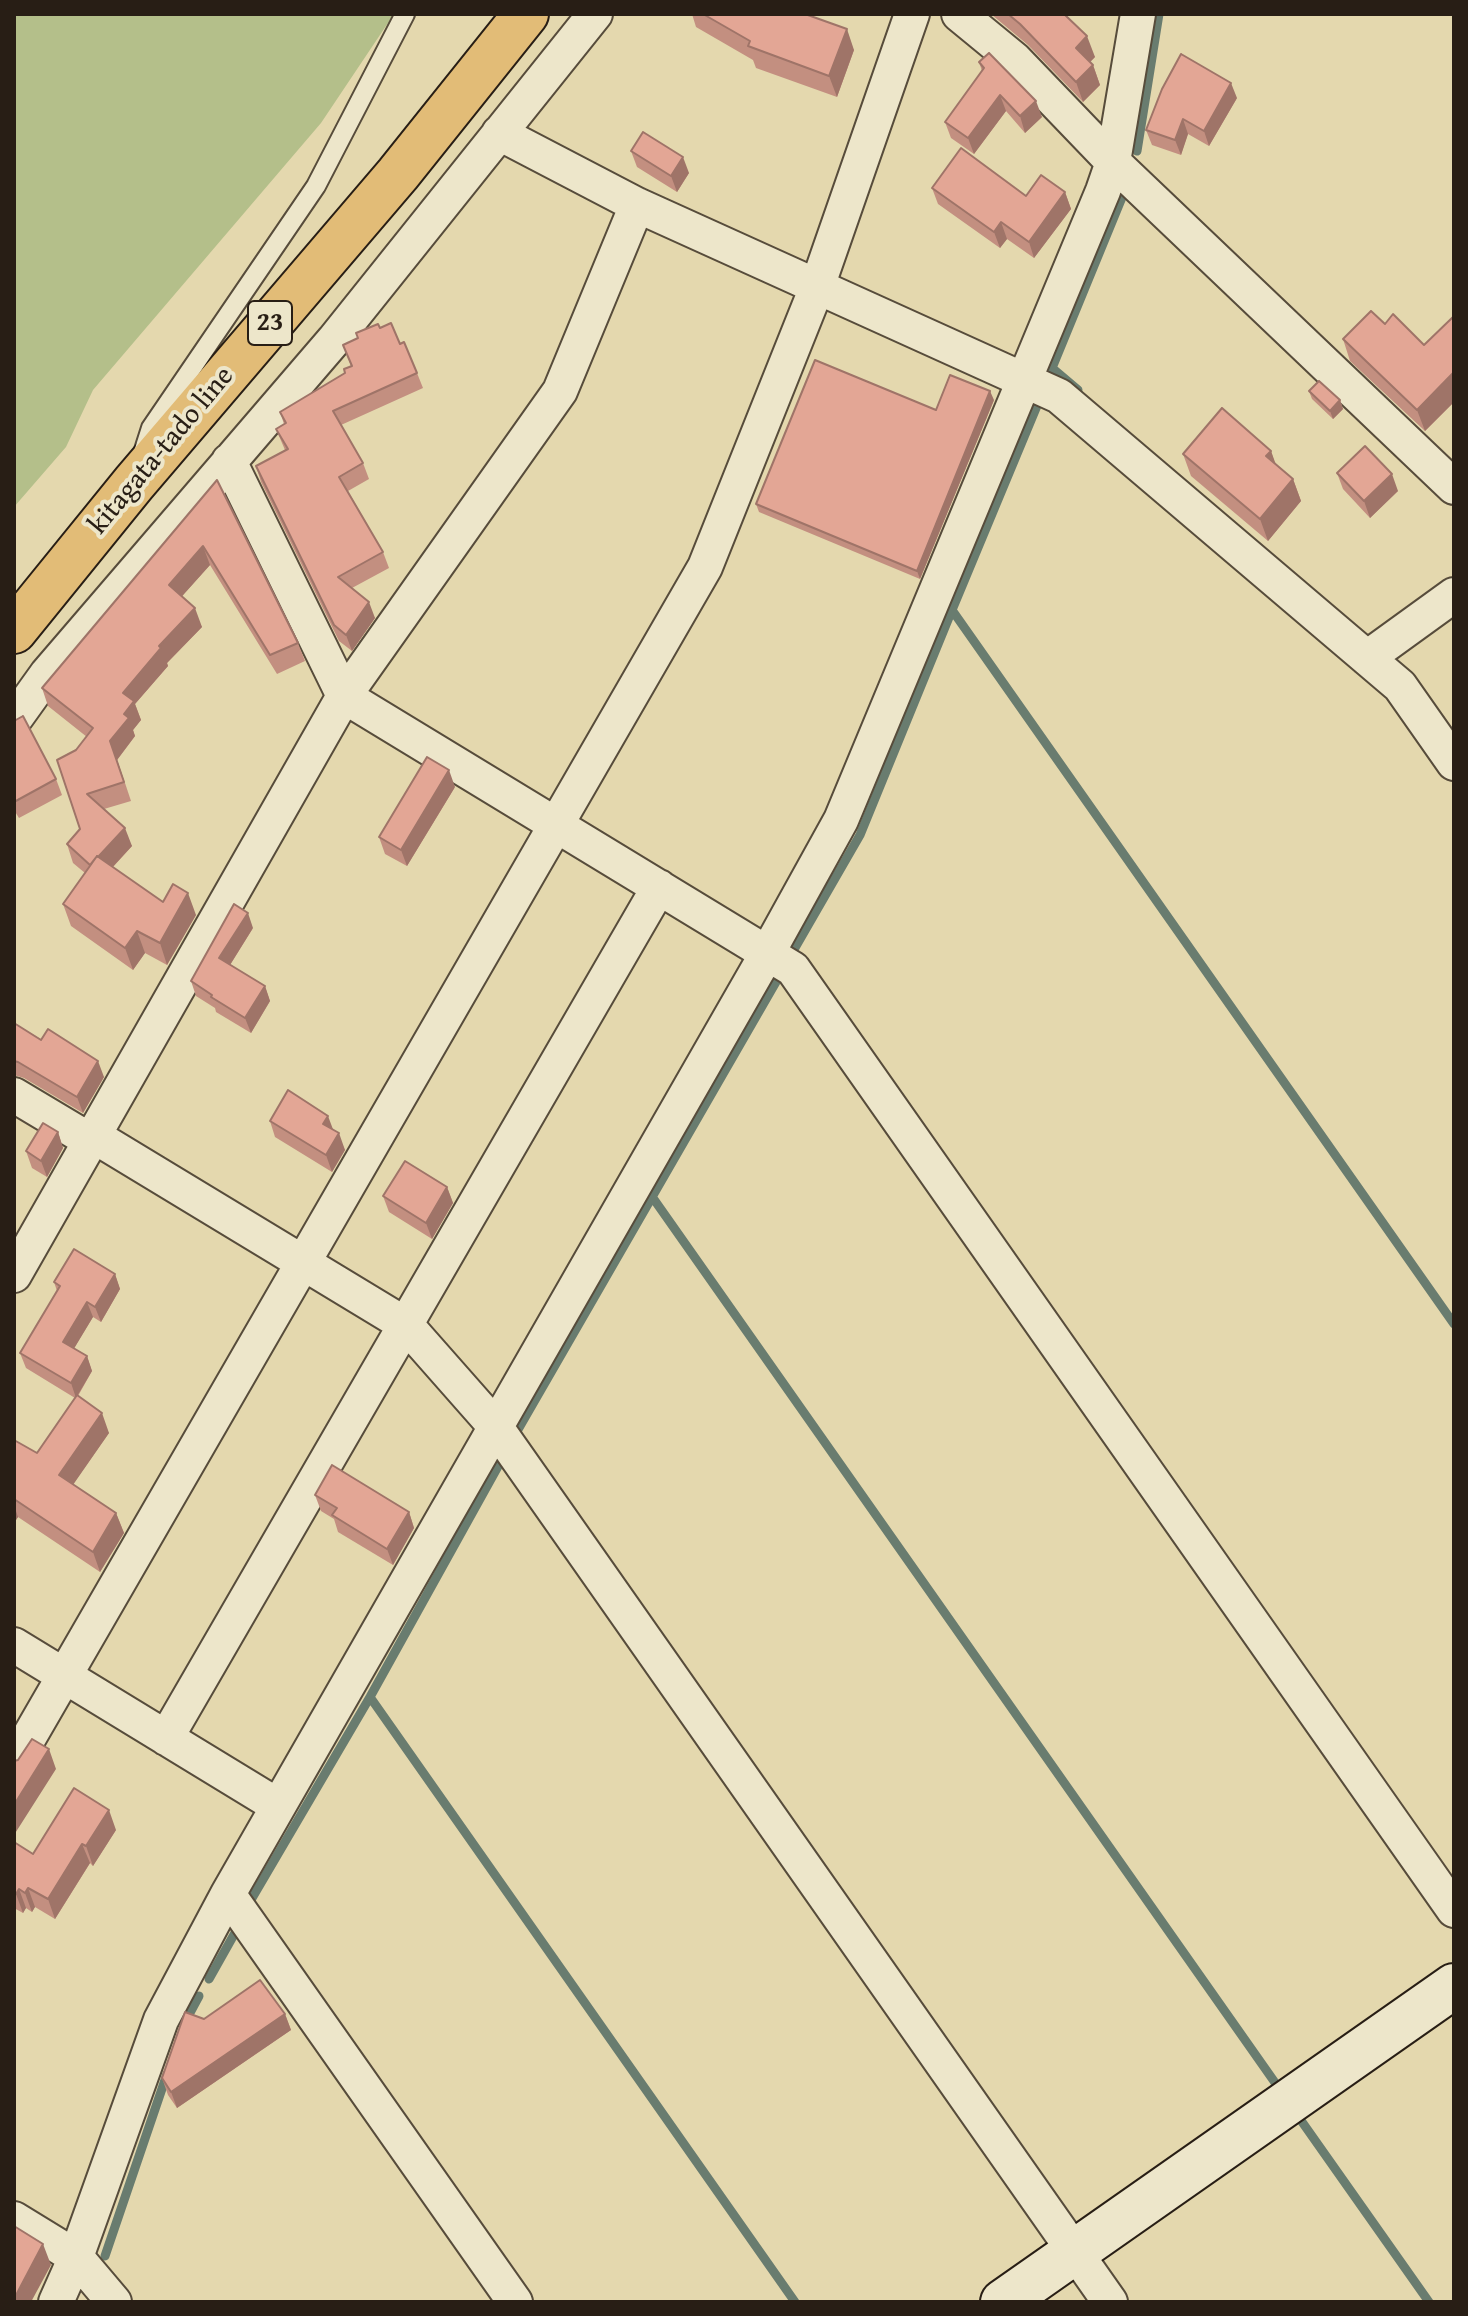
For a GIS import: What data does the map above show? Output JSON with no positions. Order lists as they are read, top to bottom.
{
  "streets": {
    "main road": ["23", "kitagata-tado line"]
  }
}
